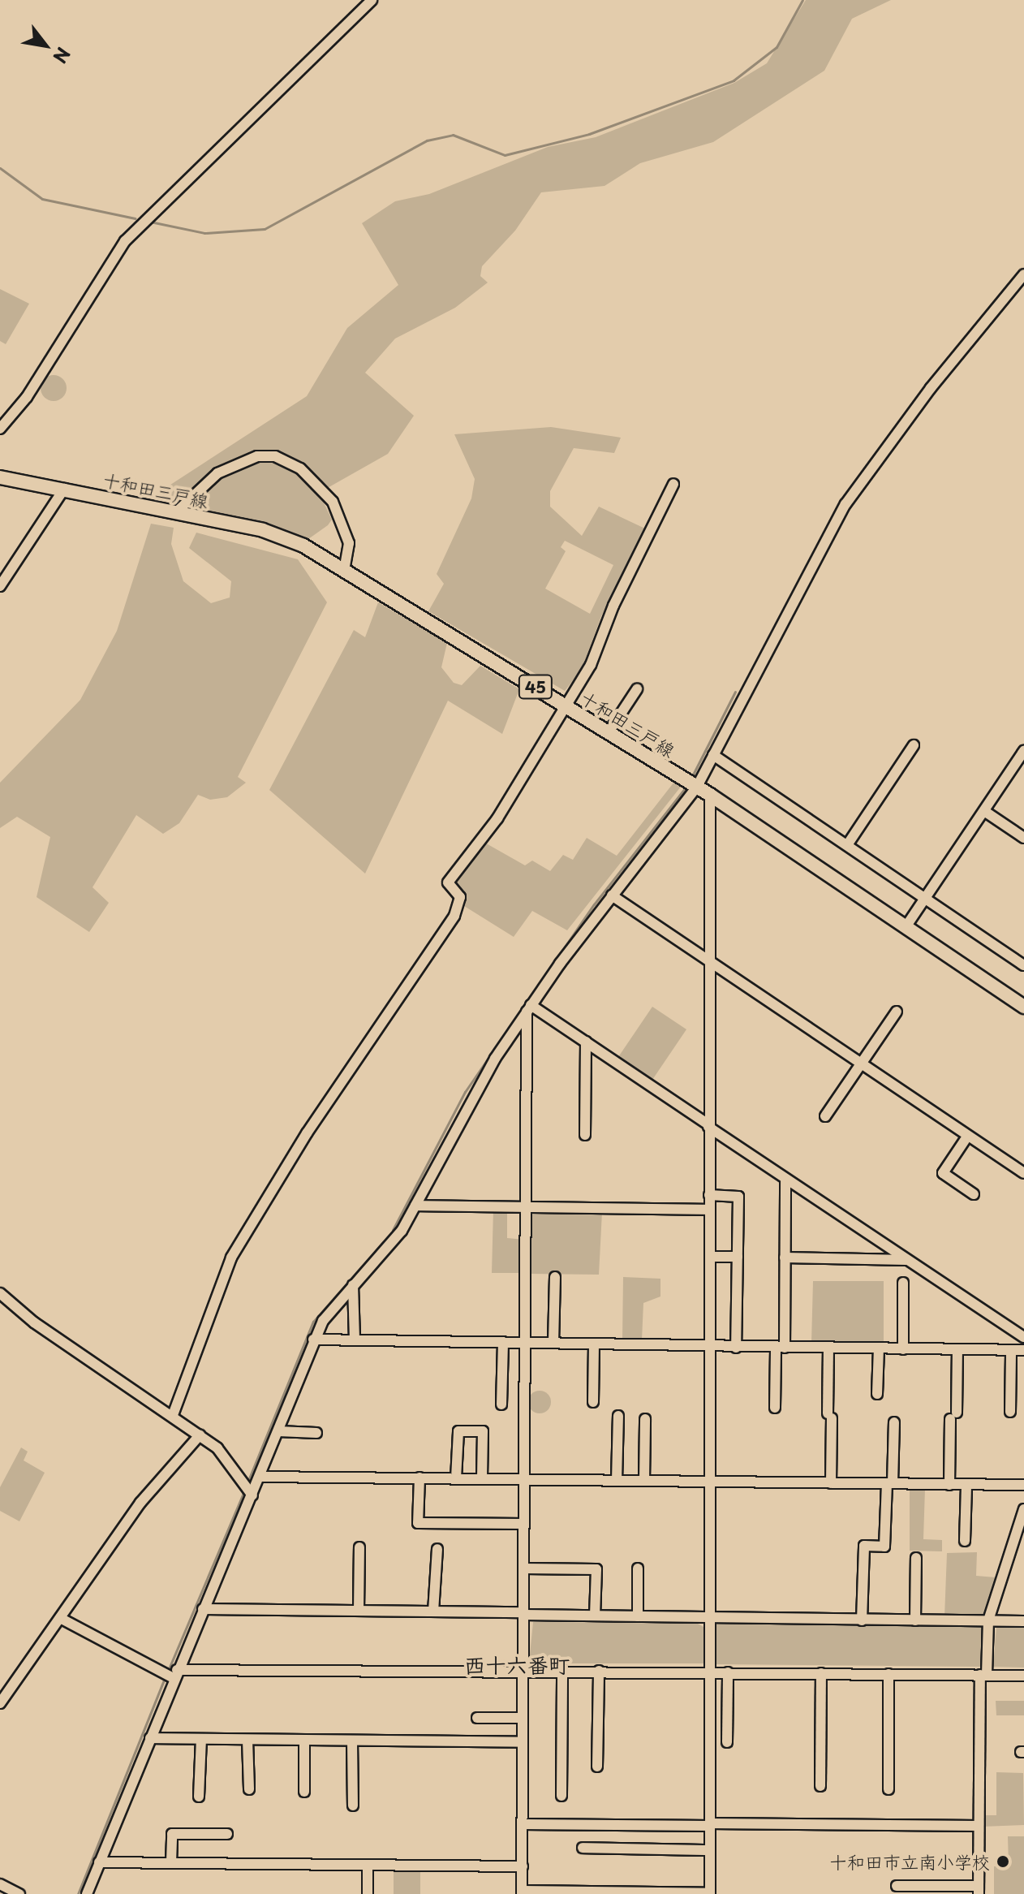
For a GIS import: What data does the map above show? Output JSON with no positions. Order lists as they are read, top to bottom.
{
  "streets": {
    "main road": ["十和田三戸線", "45"]
  },
  "districts": ["西十六番町"],
  "places": ["十和田市立南小学校"],
  "north": "bottom right"
}
